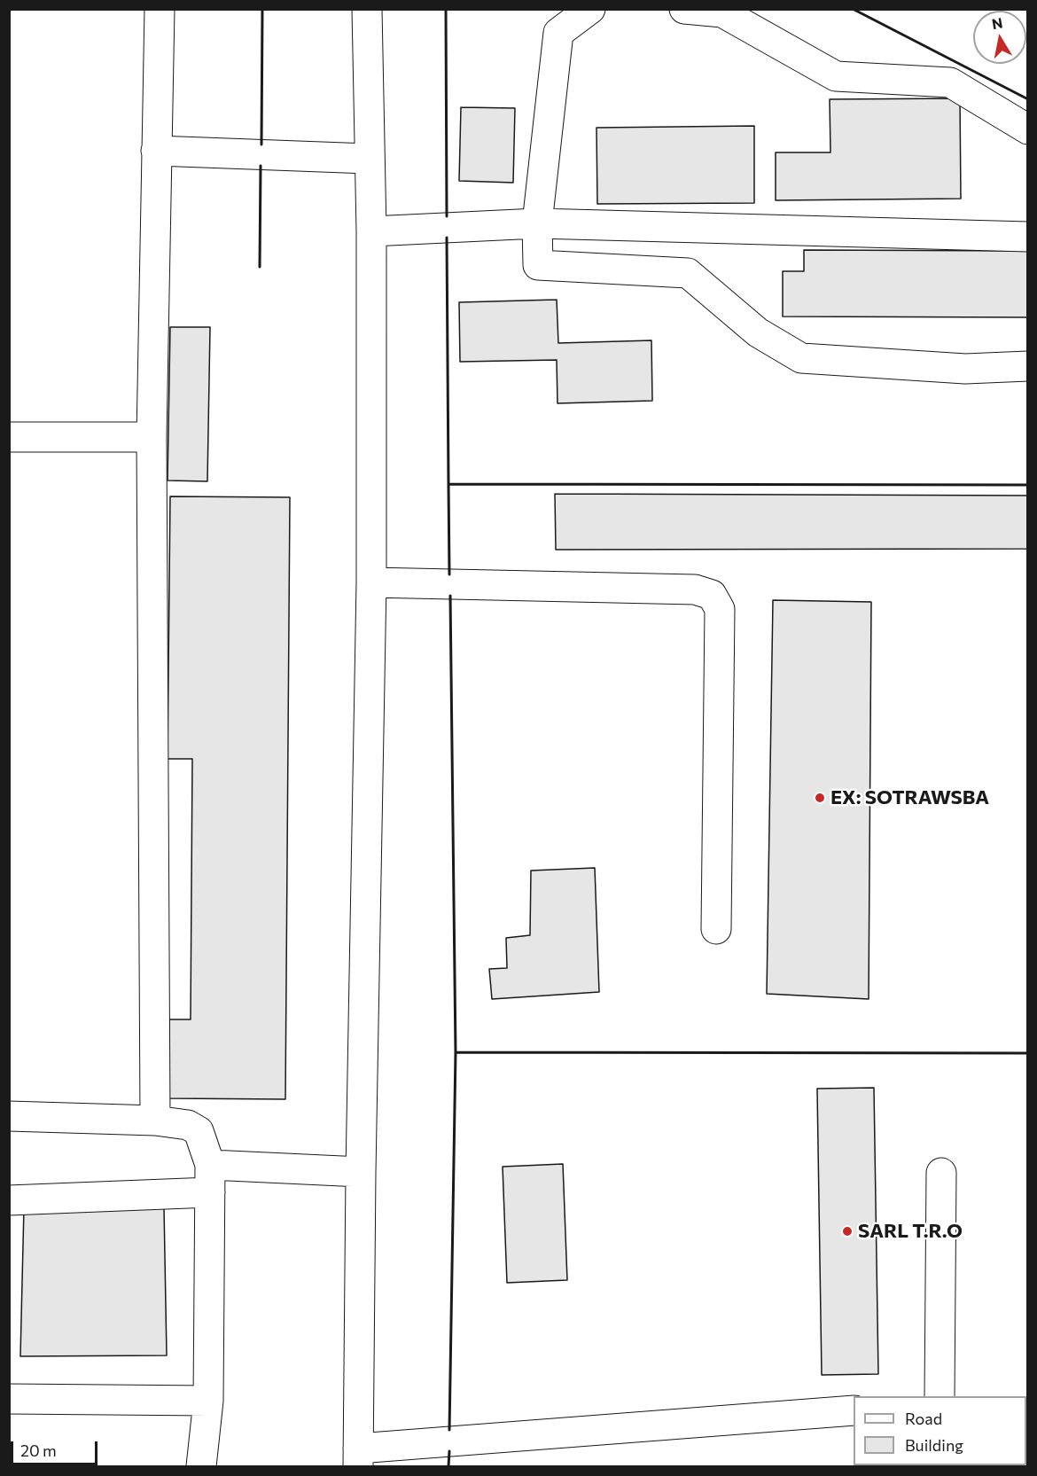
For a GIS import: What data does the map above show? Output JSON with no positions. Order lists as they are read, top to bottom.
{
  "places": ["EX: SOTRAWSBA", "SARL T.R.O"],
  "legend": ["Road", "Building"],
  "scale_bar": "20 m",
  "north": "top"
}
